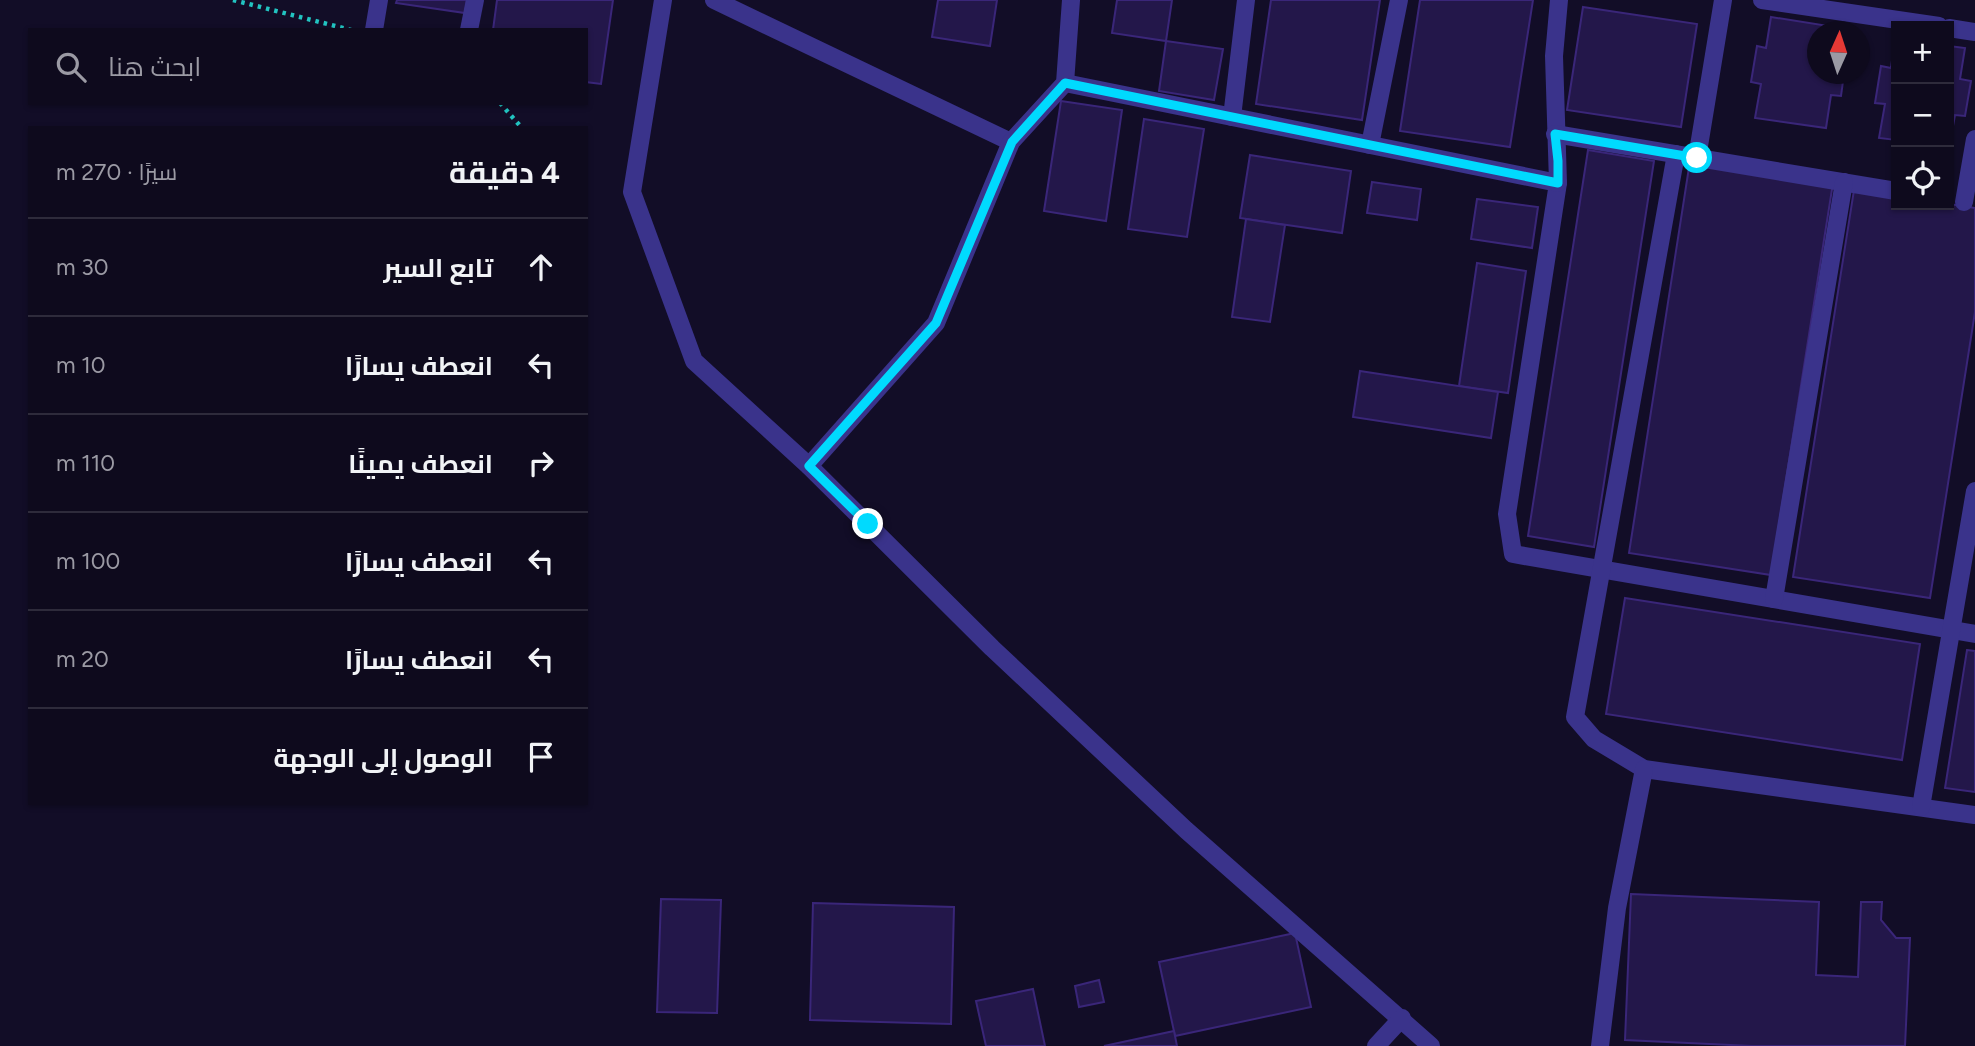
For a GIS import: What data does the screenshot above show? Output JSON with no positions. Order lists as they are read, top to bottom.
{
  "north": "top",
  "page": {
    "map_buttons": ["+", "−"],
    "search": "ابحث هنا",
    "heading": ["4 دقيقة", "سيرًا · 270 m"],
    "list": [
      ["تابع السير", "30 m"],
      ["انعطف يسارًا", "10 m"],
      ["انعطف يمينًا", "110 m"],
      ["انعطف يسارًا", "100 m"],
      ["انعطف يسارًا", "20 m"],
      "الوصول إلى الوجهة"
    ]
  }
}
